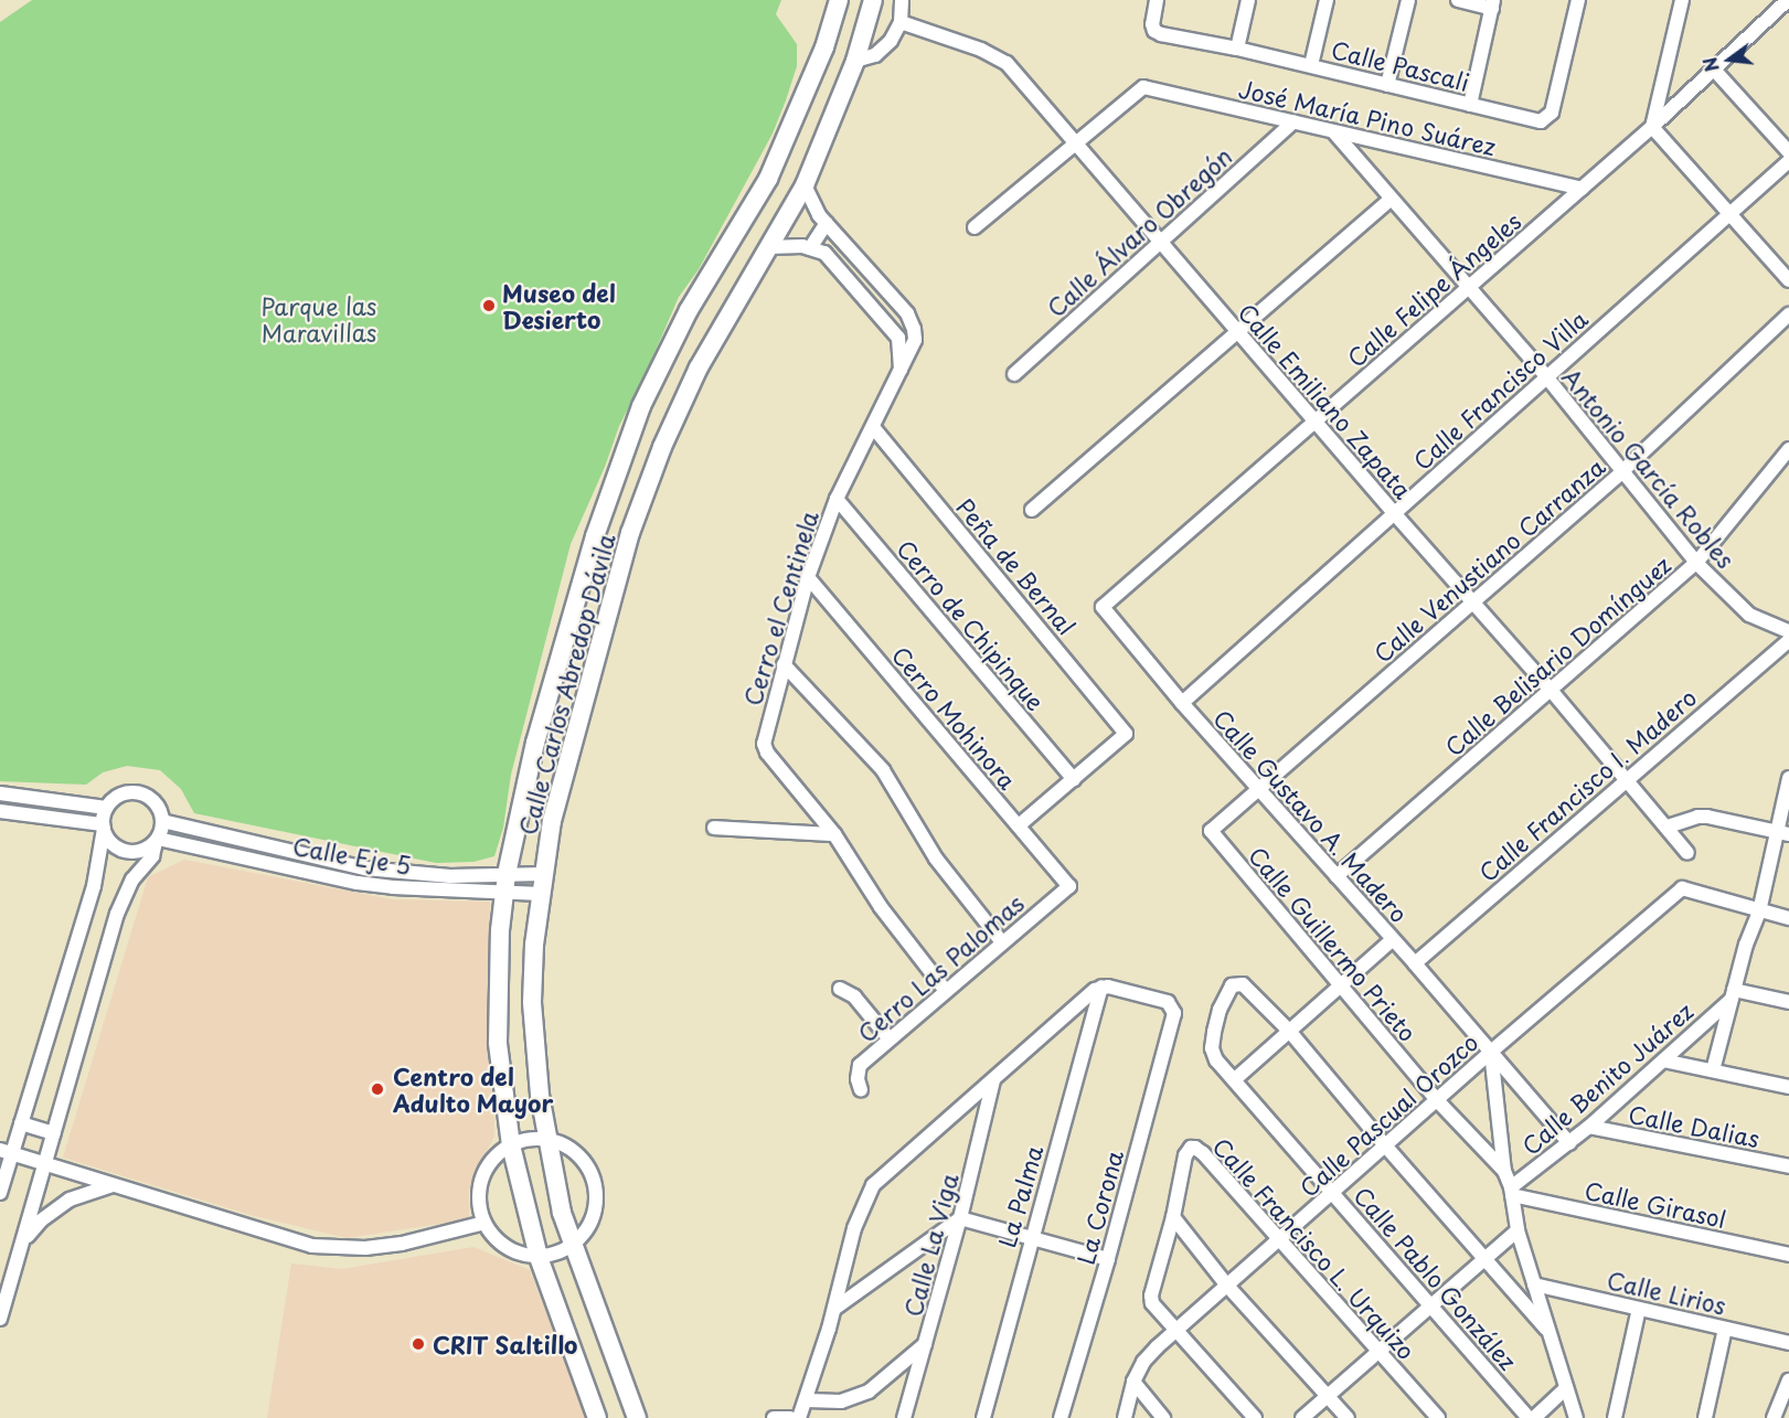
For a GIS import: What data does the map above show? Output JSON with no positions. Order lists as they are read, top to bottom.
{
  "streets": {
    "main road": ["Calle Carlos Abredop Dávila"],
    "street": [
      "Calle Pascali",
      "José María Pino Suárez",
      "Calle Álvaro Obregón",
      "Calle Felipe Ángeles",
      "Calle Francisco Villa",
      "Calle Emiliano Zapata",
      "Antonio García Robles",
      "Calle Venustiano Carranza",
      "Peña de Bernal",
      "Cerro el Centinela",
      "Cerro de Chipinque",
      "Calle Belisario Domínguez",
      "Cerro Mohinora",
      "Calle Francisco I. Madero",
      "Calle Gustavo A. Madero",
      "Calle Eje 5",
      "Calle Guillermo Prieto",
      "Cerro Las Palomas",
      "Calle Benito Juárez",
      "Calle Pascual Orozco",
      "Calle Dalias",
      "La Palma",
      "Calle Girasol",
      "La Corona",
      "Calle La Viga",
      "Calle Francisco L. Urquizo",
      "Calle Pablo González",
      "Calle Lirios"
    ]
  },
  "crossings": [
    ["José María Pino Suárez", "Calle Álvaro Obregón"],
    ["José María Pino Suárez", "Calle Felipe Ángeles"],
    ["José María Pino Suárez", "Calle Emiliano Zapata"],
    ["José María Pino Suárez", "Antonio García Robles"],
    ["Calle Álvaro Obregón", "Calle Emiliano Zapata"],
    ["Calle Felipe Ángeles", "Calle Emiliano Zapata"],
    ["Calle Felipe Ángeles", "Antonio García Robles"],
    ["Calle Felipe Ángeles", "Calle Gustavo A. Madero"],
    ["Calle Francisco Villa", "Calle Emiliano Zapata"],
    ["Calle Francisco Villa", "Antonio García Robles"],
    ["Calle Francisco Villa", "Calle Gustavo A. Madero"],
    ["Calle Emiliano Zapata", "Calle Venustiano Carranza"],
    ["Calle Emiliano Zapata", "Calle Belisario Domínguez"],
    ["Calle Emiliano Zapata", "Calle Francisco I. Madero"],
    ["Antonio García Robles", "Calle Venustiano Carranza"],
    ["Antonio García Robles", "Calle Belisario Domínguez"],
    ["Calle Venustiano Carranza", "Calle Gustavo A. Madero"],
    ["Calle Venustiano Carranza", "Calle Guillermo Prieto"],
    ["Peña de Bernal", "Cerro el Centinela"],
    ["Peña de Bernal", "Cerro de Chipinque"],
    ["Cerro el Centinela", "Cerro de Chipinque"],
    ["Cerro el Centinela", "Cerro Mohinora"],
    ["Calle Belisario Domínguez", "Calle Gustavo A. Madero"],
    ["Calle Carlos Abredop Dávila", "Calle Eje 5"],
    ["Cerro Mohinora", "Cerro Las Palomas"],
    ["Calle Francisco I. Madero", "Calle Gustavo A. Madero"],
    ["Calle Gustavo A. Madero", "Calle Benito Juárez"],
    ["Calle Gustavo A. Madero", "Calle Pascual Orozco"],
    ["Calle Guillermo Prieto", "Calle Pascual Orozco"],
    ["Calle Benito Juárez", "Calle Dalias"],
    ["Calle Benito Juárez", "Calle Girasol"],
    ["Calle Pascual Orozco", "Calle Francisco L. Urquizo"],
    ["Calle Pascual Orozco", "Calle Pablo González"],
    ["La Palma", "La Corona"]
  ],
  "parks": ["Parque las Maravillas"],
  "places": ["Museo del Desierto", "Centro del Adulto Mayor", "CRIT Saltillo"],
  "north": "left"
}
